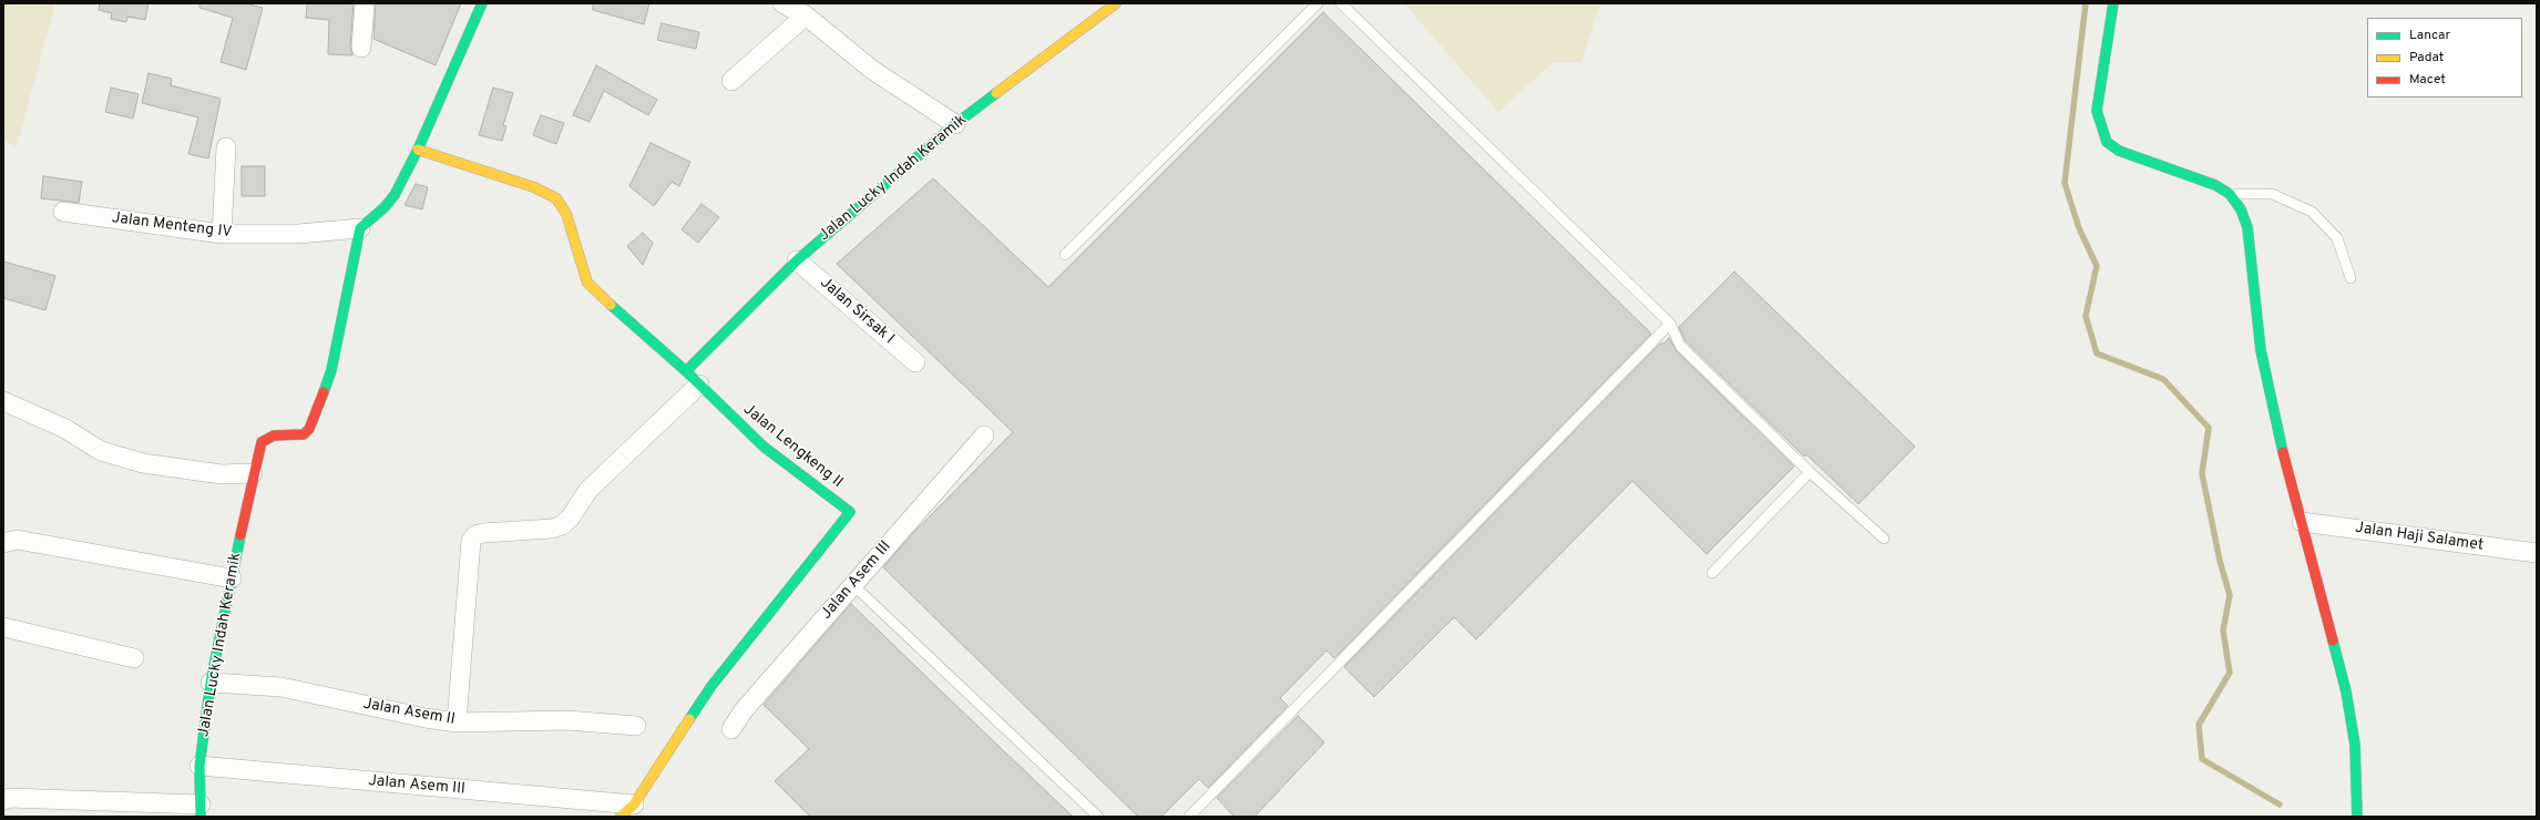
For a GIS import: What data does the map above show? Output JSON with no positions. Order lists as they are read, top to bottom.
{
  "streets": {
    "street": [
      "Jalan Lucky Indah Keramik",
      "Jalan Menteng IV",
      "Jalan Sirsak I",
      "Jalan Lengkeng II",
      "Jalan Haji Salamet",
      "Jalan Asem III",
      "Jalan Asem II"
    ]
  },
  "crossings": [
    ["Jalan Lucky Indah Keramik", "Jalan Menteng IV"],
    ["Jalan Lucky Indah Keramik", "Jalan Sirsak I"],
    ["Jalan Lucky Indah Keramik", "Jalan Lengkeng II"],
    ["Jalan Lucky Indah Keramik", "Jalan Asem III"],
    ["Jalan Lucky Indah Keramik", "Jalan Asem II"],
    ["Jalan Lengkeng II", "Jalan Asem III"]
  ],
  "legend": ["Lancar", "Padat", "Macet"]
}
